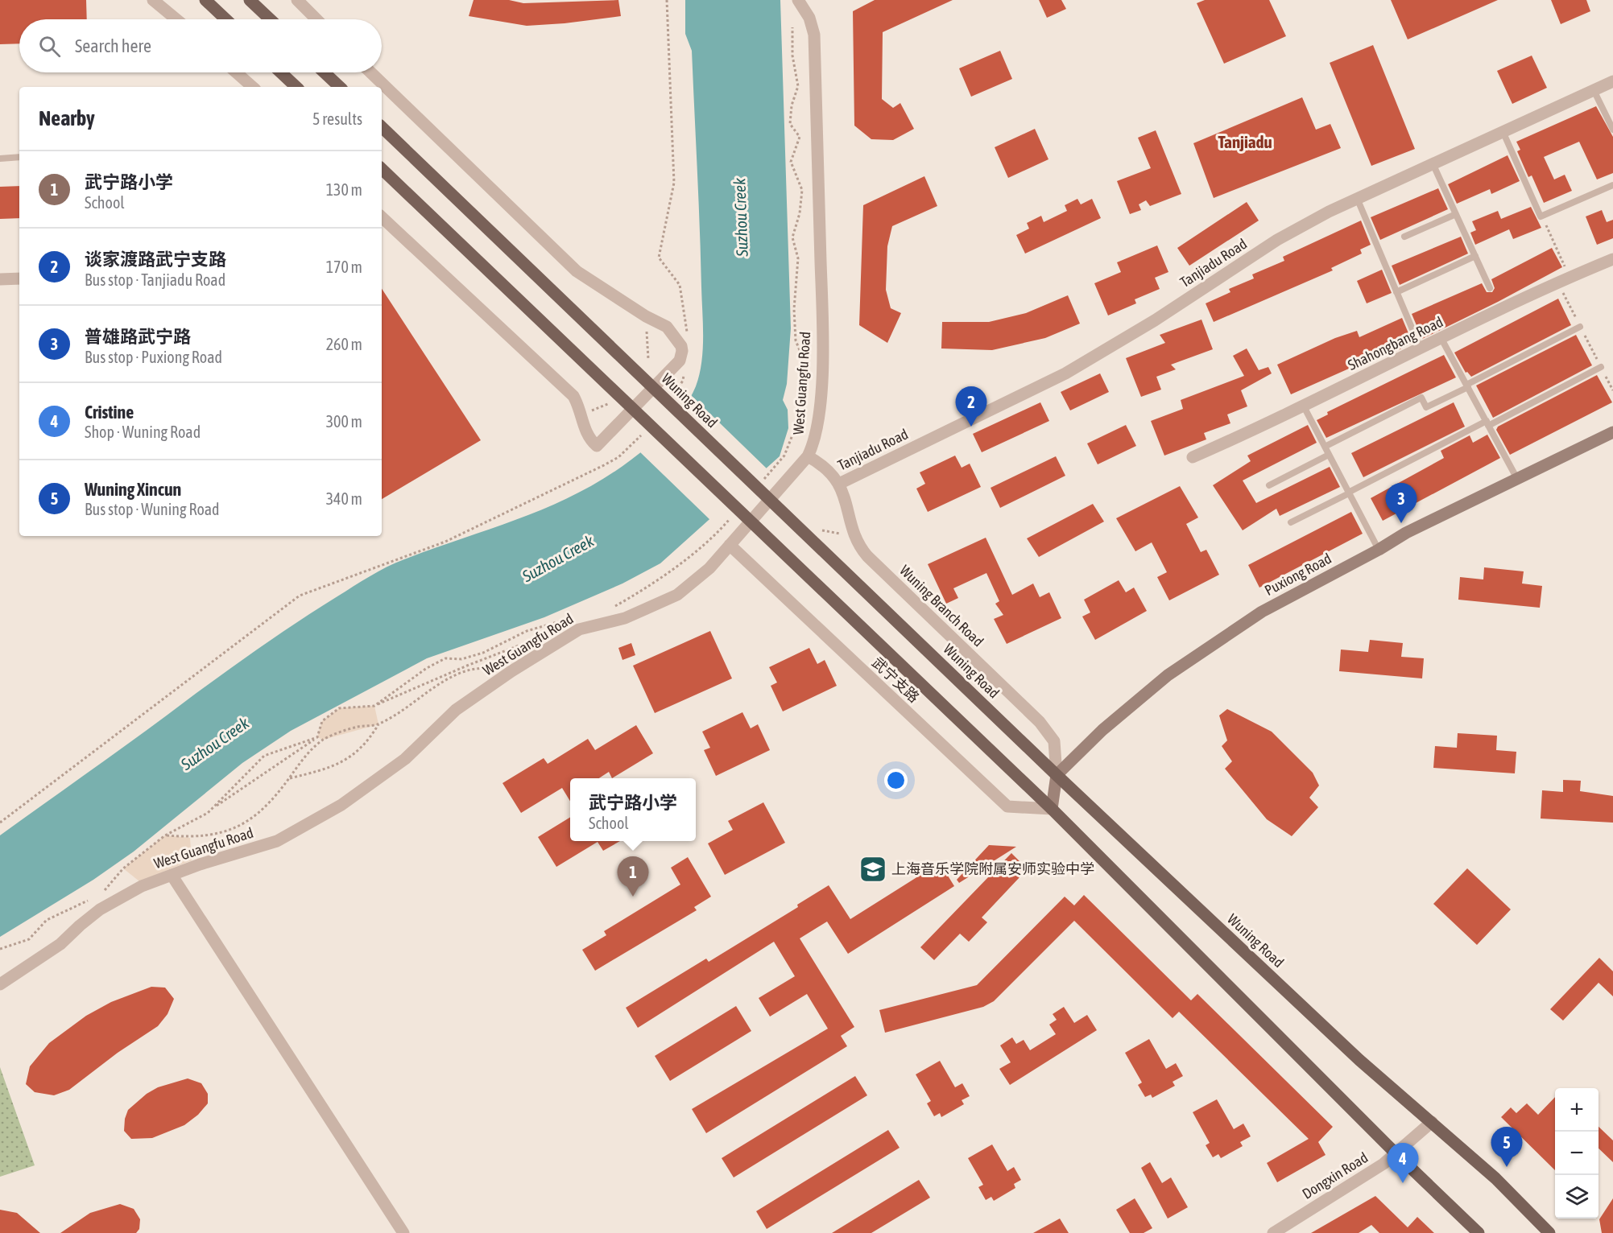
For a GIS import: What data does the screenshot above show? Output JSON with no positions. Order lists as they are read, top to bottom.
{
  "streets": {
    "main road": ["Wuning Road", "Puxiong Road"],
    "street": [
      "Tanjiadu Road",
      "Shahongbang Road",
      "West Guangfu Road",
      "Wuning Branch Road",
      "武宁支路",
      "Dongxin Road"
    ]
  },
  "crossings": [
    ["Tanjiadu Road", "Wuning Branch Road"],
    ["West Guangfu Road", "Wuning Branch Road"],
    ["West Guangfu Road", "武宁支路"],
    ["Wuning Road", "Puxiong Road"],
    ["Wuning Road", "Wuning Branch Road"],
    ["Wuning Road", "Dongxin Road"],
    ["Puxiong Road", "Wuning Branch Road"]
  ],
  "districts": ["Tanjiadu"],
  "water": ["Suzhou Creek"],
  "places": {
    "school or university": ["上海音乐学院附属安师实验中学"]
  },
  "page": {
    "search": "Search here",
    "heading": ["Nearby", "5 results"],
    "list": [
      {
        "mark": "1",
        "name": "武宁路小学",
        "note": "School",
        "value": "130 m"
      },
      {
        "mark": "2",
        "name": "谈家渡路武宁支路",
        "note": "Bus stop · Tanjiadu Road",
        "value": "170 m"
      },
      {
        "mark": "3",
        "name": "普雄路武宁路",
        "note": "Bus stop · Puxiong Road",
        "value": "260 m"
      },
      {
        "mark": "4",
        "name": "Cristine",
        "note": "Shop · Wuning Road",
        "value": "300 m"
      },
      {
        "mark": "5",
        "name": "Wuning Xincun",
        "note": "Bus stop · Wuning Road",
        "value": "340 m"
      }
    ],
    "pins": [
      "2",
      "3",
      "1",
      "5",
      "4"
    ],
    "popup": ["武宁路小学", "School"],
    "map_buttons": ["+", "−"]
  }
}
